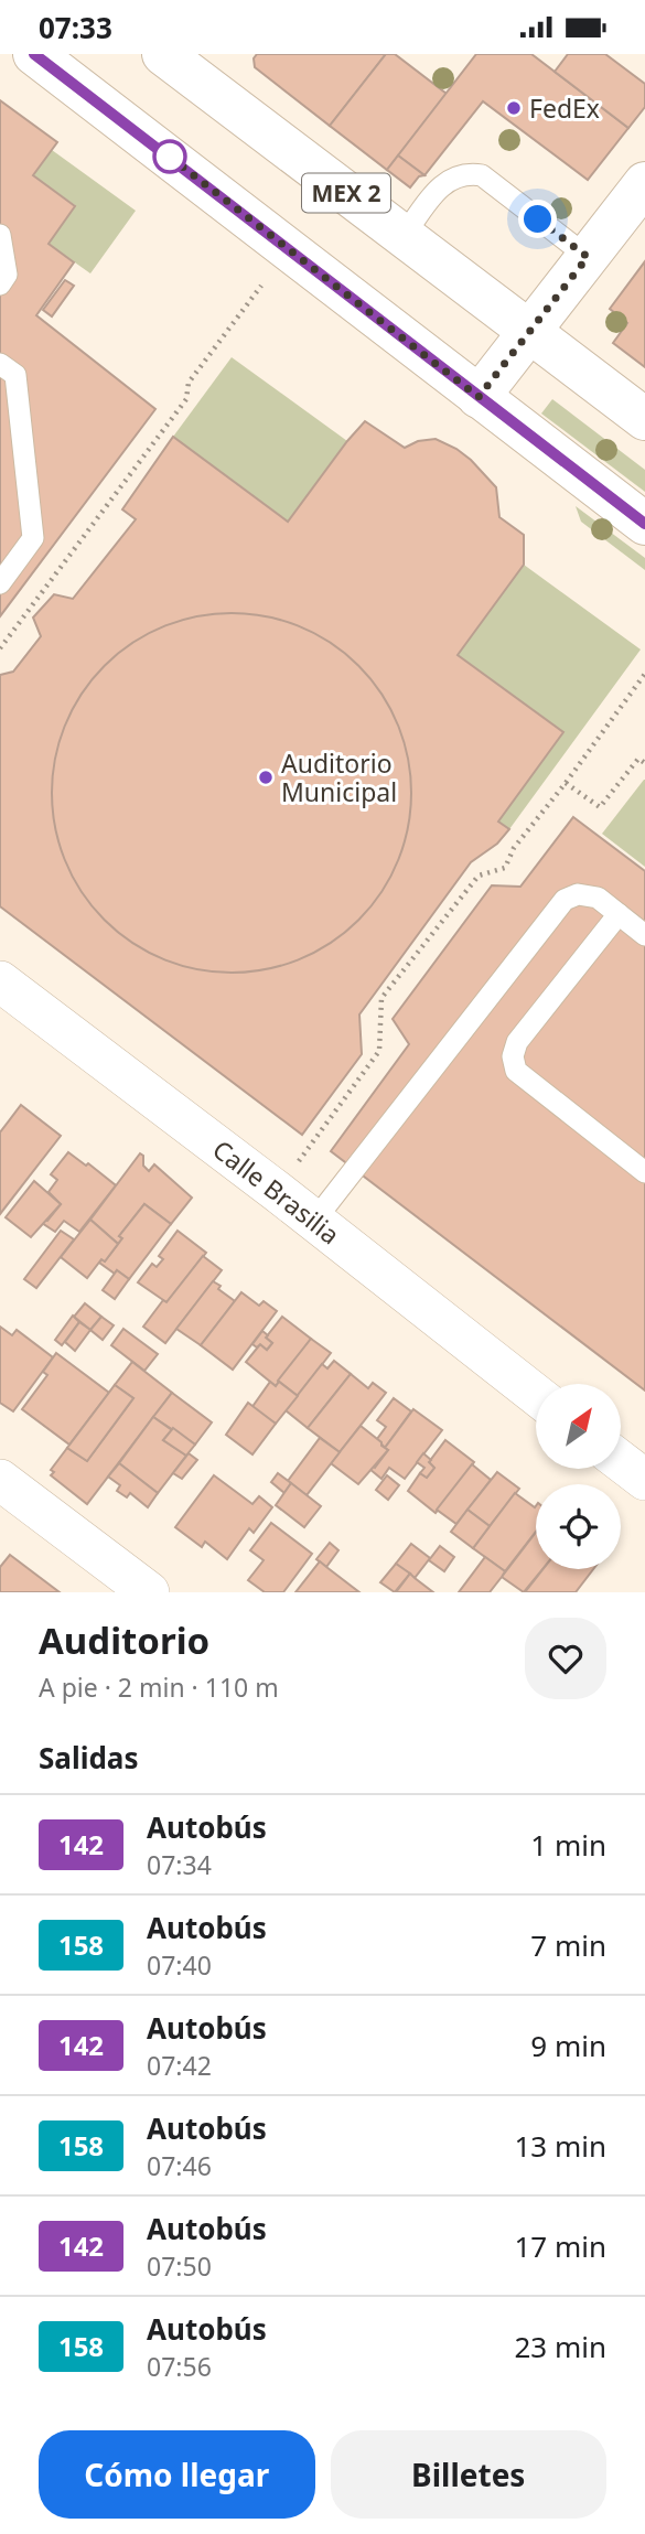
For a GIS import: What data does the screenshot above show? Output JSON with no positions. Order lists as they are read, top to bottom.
{
  "streets": {
    "main road": ["MEX 2"],
    "street": ["Calle Brasilia"]
  },
  "places": ["FedEx", "Auditorio Municipal"],
  "lines": ["bus line 142"],
  "north": "top right",
  "page": {
    "status": "07:33",
    "heading": [
      ["Auditorio", "A pie · 2 min · 110 m"],
      "Salidas"
    ],
    "list": [
      {
        "mark": "142",
        "name": "Autobús",
        "note": "07:34",
        "value": "1 min"
      },
      {
        "mark": "158",
        "name": "Autobús",
        "note": "07:40",
        "value": "7 min"
      },
      {
        "mark": "142",
        "name": "Autobús",
        "note": "07:42",
        "value": "9 min"
      },
      {
        "mark": "158",
        "name": "Autobús",
        "note": "07:46",
        "value": "13 min"
      },
      {
        "mark": "142",
        "name": "Autobús",
        "note": "07:50",
        "value": "17 min"
      },
      {
        "mark": "158",
        "name": "Autobús",
        "note": "07:56",
        "value": "23 min"
      }
    ],
    "buttons": ["Cómo llegar", "Billetes"]
  }
}
